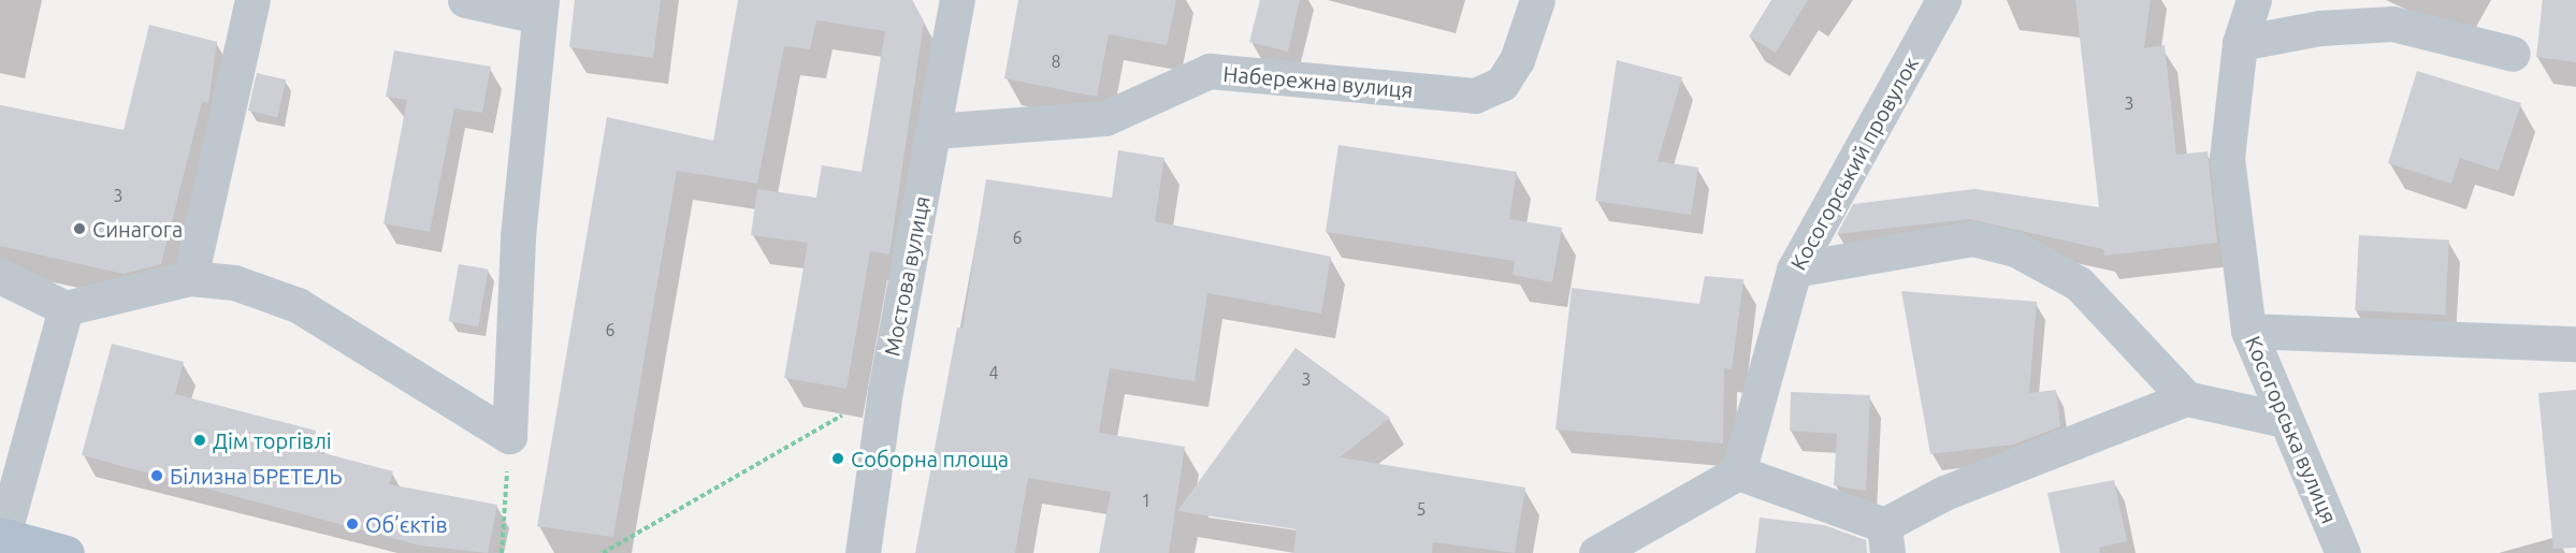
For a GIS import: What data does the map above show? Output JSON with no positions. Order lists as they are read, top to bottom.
{
  "streets": {
    "street": [
      "Набережна вулиця",
      "Косогорський провулок",
      "Мостова вулиця",
      "Косогорська вулиця"
    ]
  },
  "crossings": [
    ["Набережна вулиця", "Мостова вулиця"]
  ],
  "places": [
    "Синагога",
    "Дім торгівлі",
    "Соборна площа",
    "Білизна БРЕТЕЛЬ",
    "Об’єктів"
  ],
  "house_numbers": [
    "8",
    "3",
    "3",
    "6",
    "6",
    "4",
    "3",
    "1",
    "5"
  ]
}
